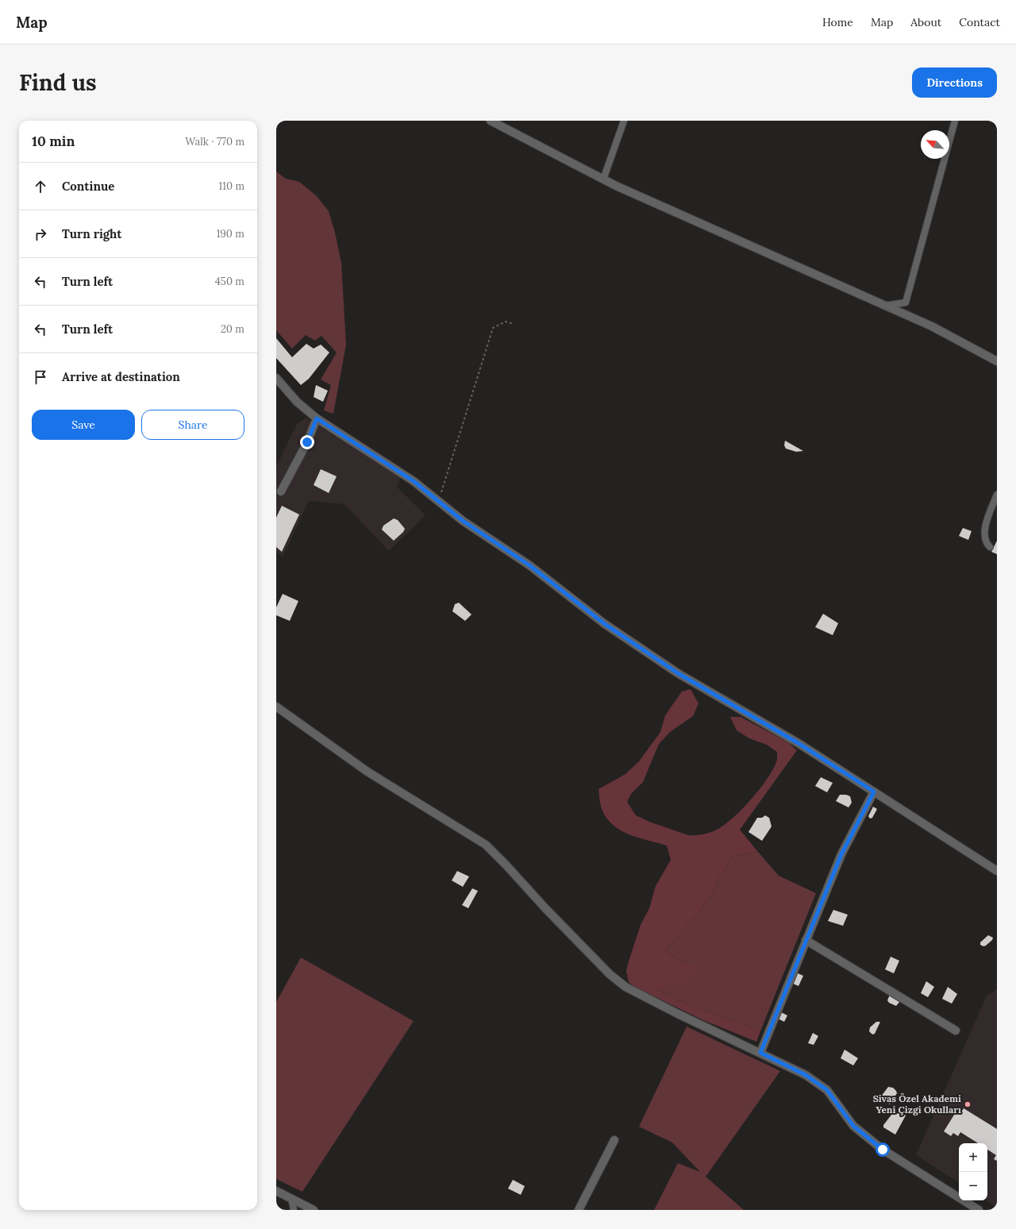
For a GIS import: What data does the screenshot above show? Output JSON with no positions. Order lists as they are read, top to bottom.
{
  "places": ["Sivas Özel Akademi Yeni Çizgi Okulları"],
  "north": "top left",
  "page": {
    "header": "Map",
    "nav": [
      "Home",
      "Map",
      "About",
      "Contact"
    ],
    "buttons": [
      "Directions",
      ["Save", "Share"]
    ],
    "title": "Find us",
    "heading": ["10 min", "Walk · 770 m"],
    "list": [
      ["Continue", "110 m"],
      ["Turn right", "190 m"],
      ["Turn left", "450 m"],
      ["Turn left", "20 m"],
      "Arrive at destination"
    ],
    "map_buttons": ["+", "−"]
  }
}
